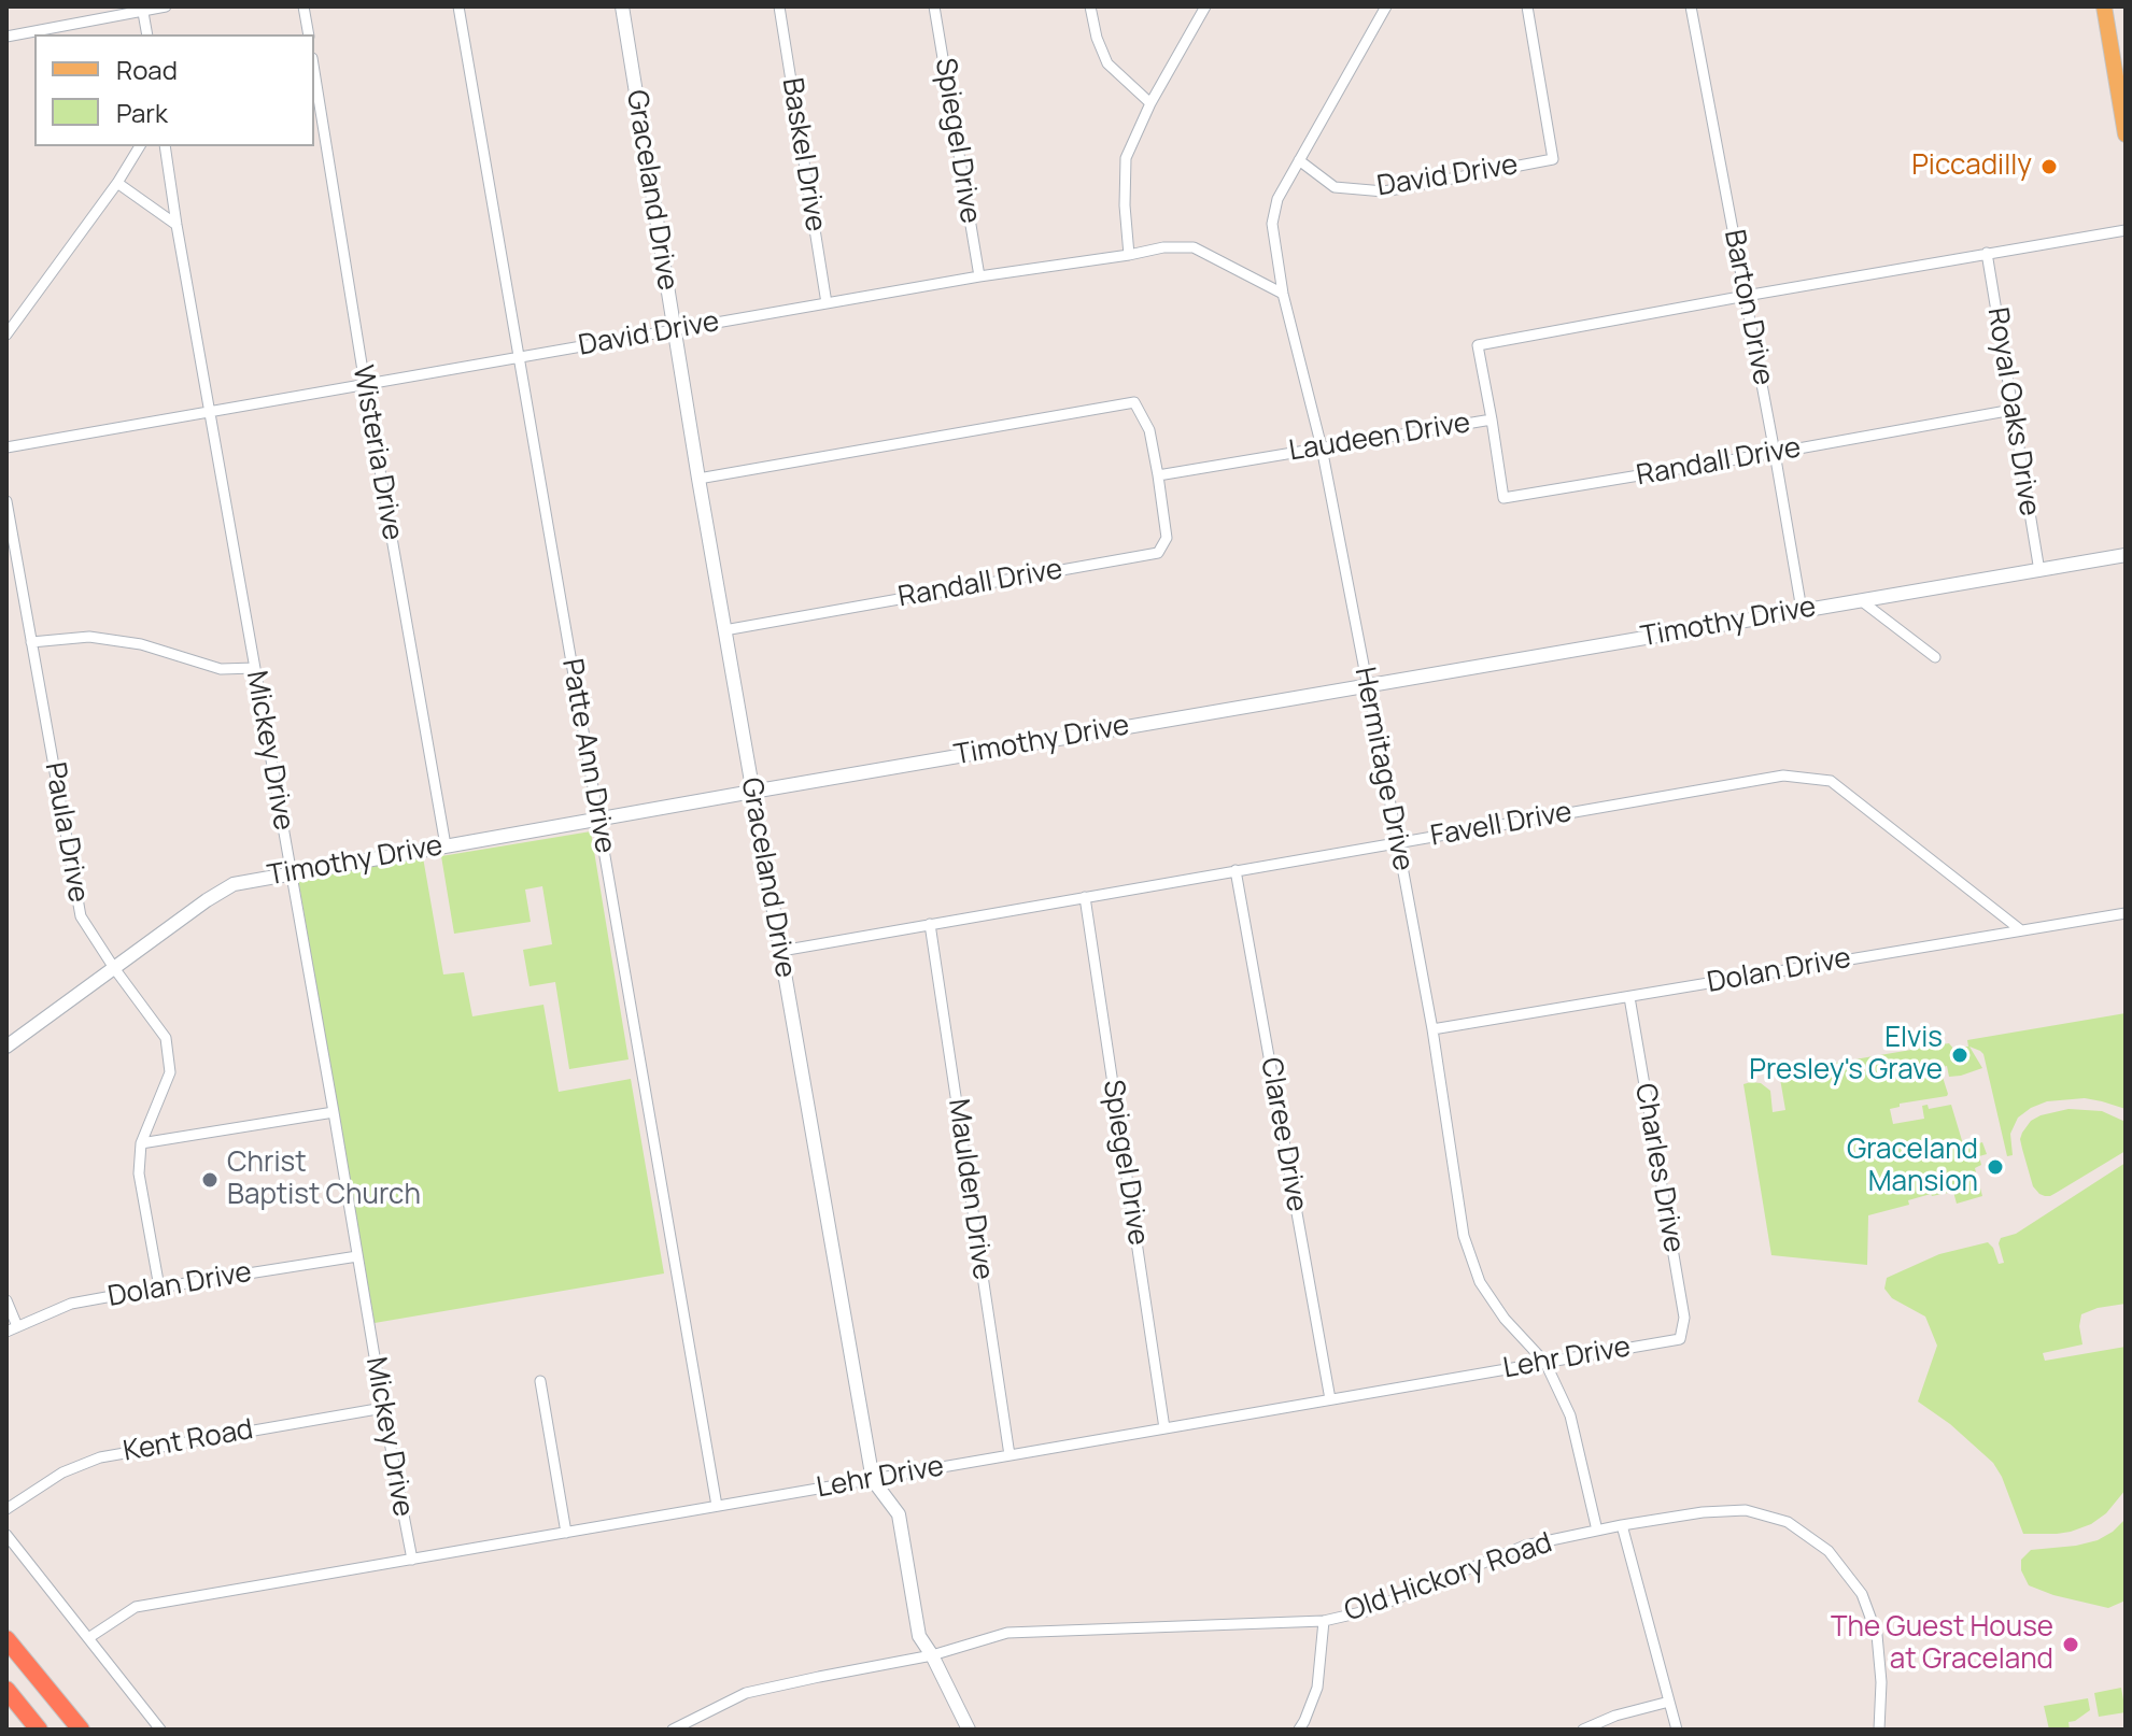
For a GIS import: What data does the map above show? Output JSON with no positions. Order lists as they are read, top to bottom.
{
  "streets": {
    "street": [
      "Spiegel Drive",
      "Baskel Drive",
      "David Drive",
      "Graceland Drive",
      "Barton Drive",
      "Royal Oaks Drive",
      "Laudeen Drive",
      "Wisteria Drive",
      "Randall Drive",
      "Timothy Drive",
      "Mickey Drive",
      "Patte Ann Drive",
      "Hermitage Drive",
      "Favell Drive",
      "Paula Drive",
      "Dolan Drive",
      "Claree Drive",
      "Charles Drive",
      "Maulden Drive",
      "Lehr Drive",
      "Kent Road",
      "Old Hickory Road"
    ]
  },
  "crossings": [
    ["Spiegel Drive", "David Drive"],
    ["Spiegel Drive", "Favell Drive"],
    ["Spiegel Drive", "Lehr Drive"],
    ["Baskel Drive", "David Drive"],
    ["David Drive", "Graceland Drive"],
    ["David Drive", "Wisteria Drive"],
    ["David Drive", "Mickey Drive"],
    ["David Drive", "Patte Ann Drive"],
    ["David Drive", "Hermitage Drive"],
    ["Graceland Drive", "Randall Drive"],
    ["Graceland Drive", "Timothy Drive"],
    ["Graceland Drive", "Favell Drive"],
    ["Graceland Drive", "Lehr Drive"],
    ["Graceland Drive", "Old Hickory Road"],
    ["Barton Drive", "Laudeen Drive"],
    ["Barton Drive", "Randall Drive"],
    ["Barton Drive", "Timothy Drive"],
    ["Royal Oaks Drive", "Laudeen Drive"],
    ["Royal Oaks Drive", "Randall Drive"],
    ["Royal Oaks Drive", "Timothy Drive"],
    ["Laudeen Drive", "Randall Drive"],
    ["Laudeen Drive", "Hermitage Drive"],
    ["Wisteria Drive", "Timothy Drive"],
    ["Timothy Drive", "Mickey Drive"],
    ["Timothy Drive", "Patte Ann Drive"],
    ["Timothy Drive", "Hermitage Drive"],
    ["Timothy Drive", "Paula Drive"],
    ["Mickey Drive", "Dolan Drive"],
    ["Mickey Drive", "Lehr Drive"],
    ["Mickey Drive", "Kent Road"],
    ["Patte Ann Drive", "Lehr Drive"],
    ["Hermitage Drive", "Favell Drive"],
    ["Hermitage Drive", "Dolan Drive"],
    ["Hermitage Drive", "Lehr Drive"],
    ["Hermitage Drive", "Old Hickory Road"],
    ["Favell Drive", "Dolan Drive"],
    ["Favell Drive", "Claree Drive"],
    ["Favell Drive", "Maulden Drive"],
    ["Paula Drive", "Dolan Drive"],
    ["Dolan Drive", "Charles Drive"],
    ["Claree Drive", "Lehr Drive"],
    ["Charles Drive", "Lehr Drive"],
    ["Maulden Drive", "Lehr Drive"]
  ],
  "places": [
    "Piccadilly",
    "Elvis Presley's Grave",
    "Graceland Mansion",
    "Christ Baptist Church",
    "The Guest House at Graceland"
  ],
  "legend": ["Road", "Park"]
}
